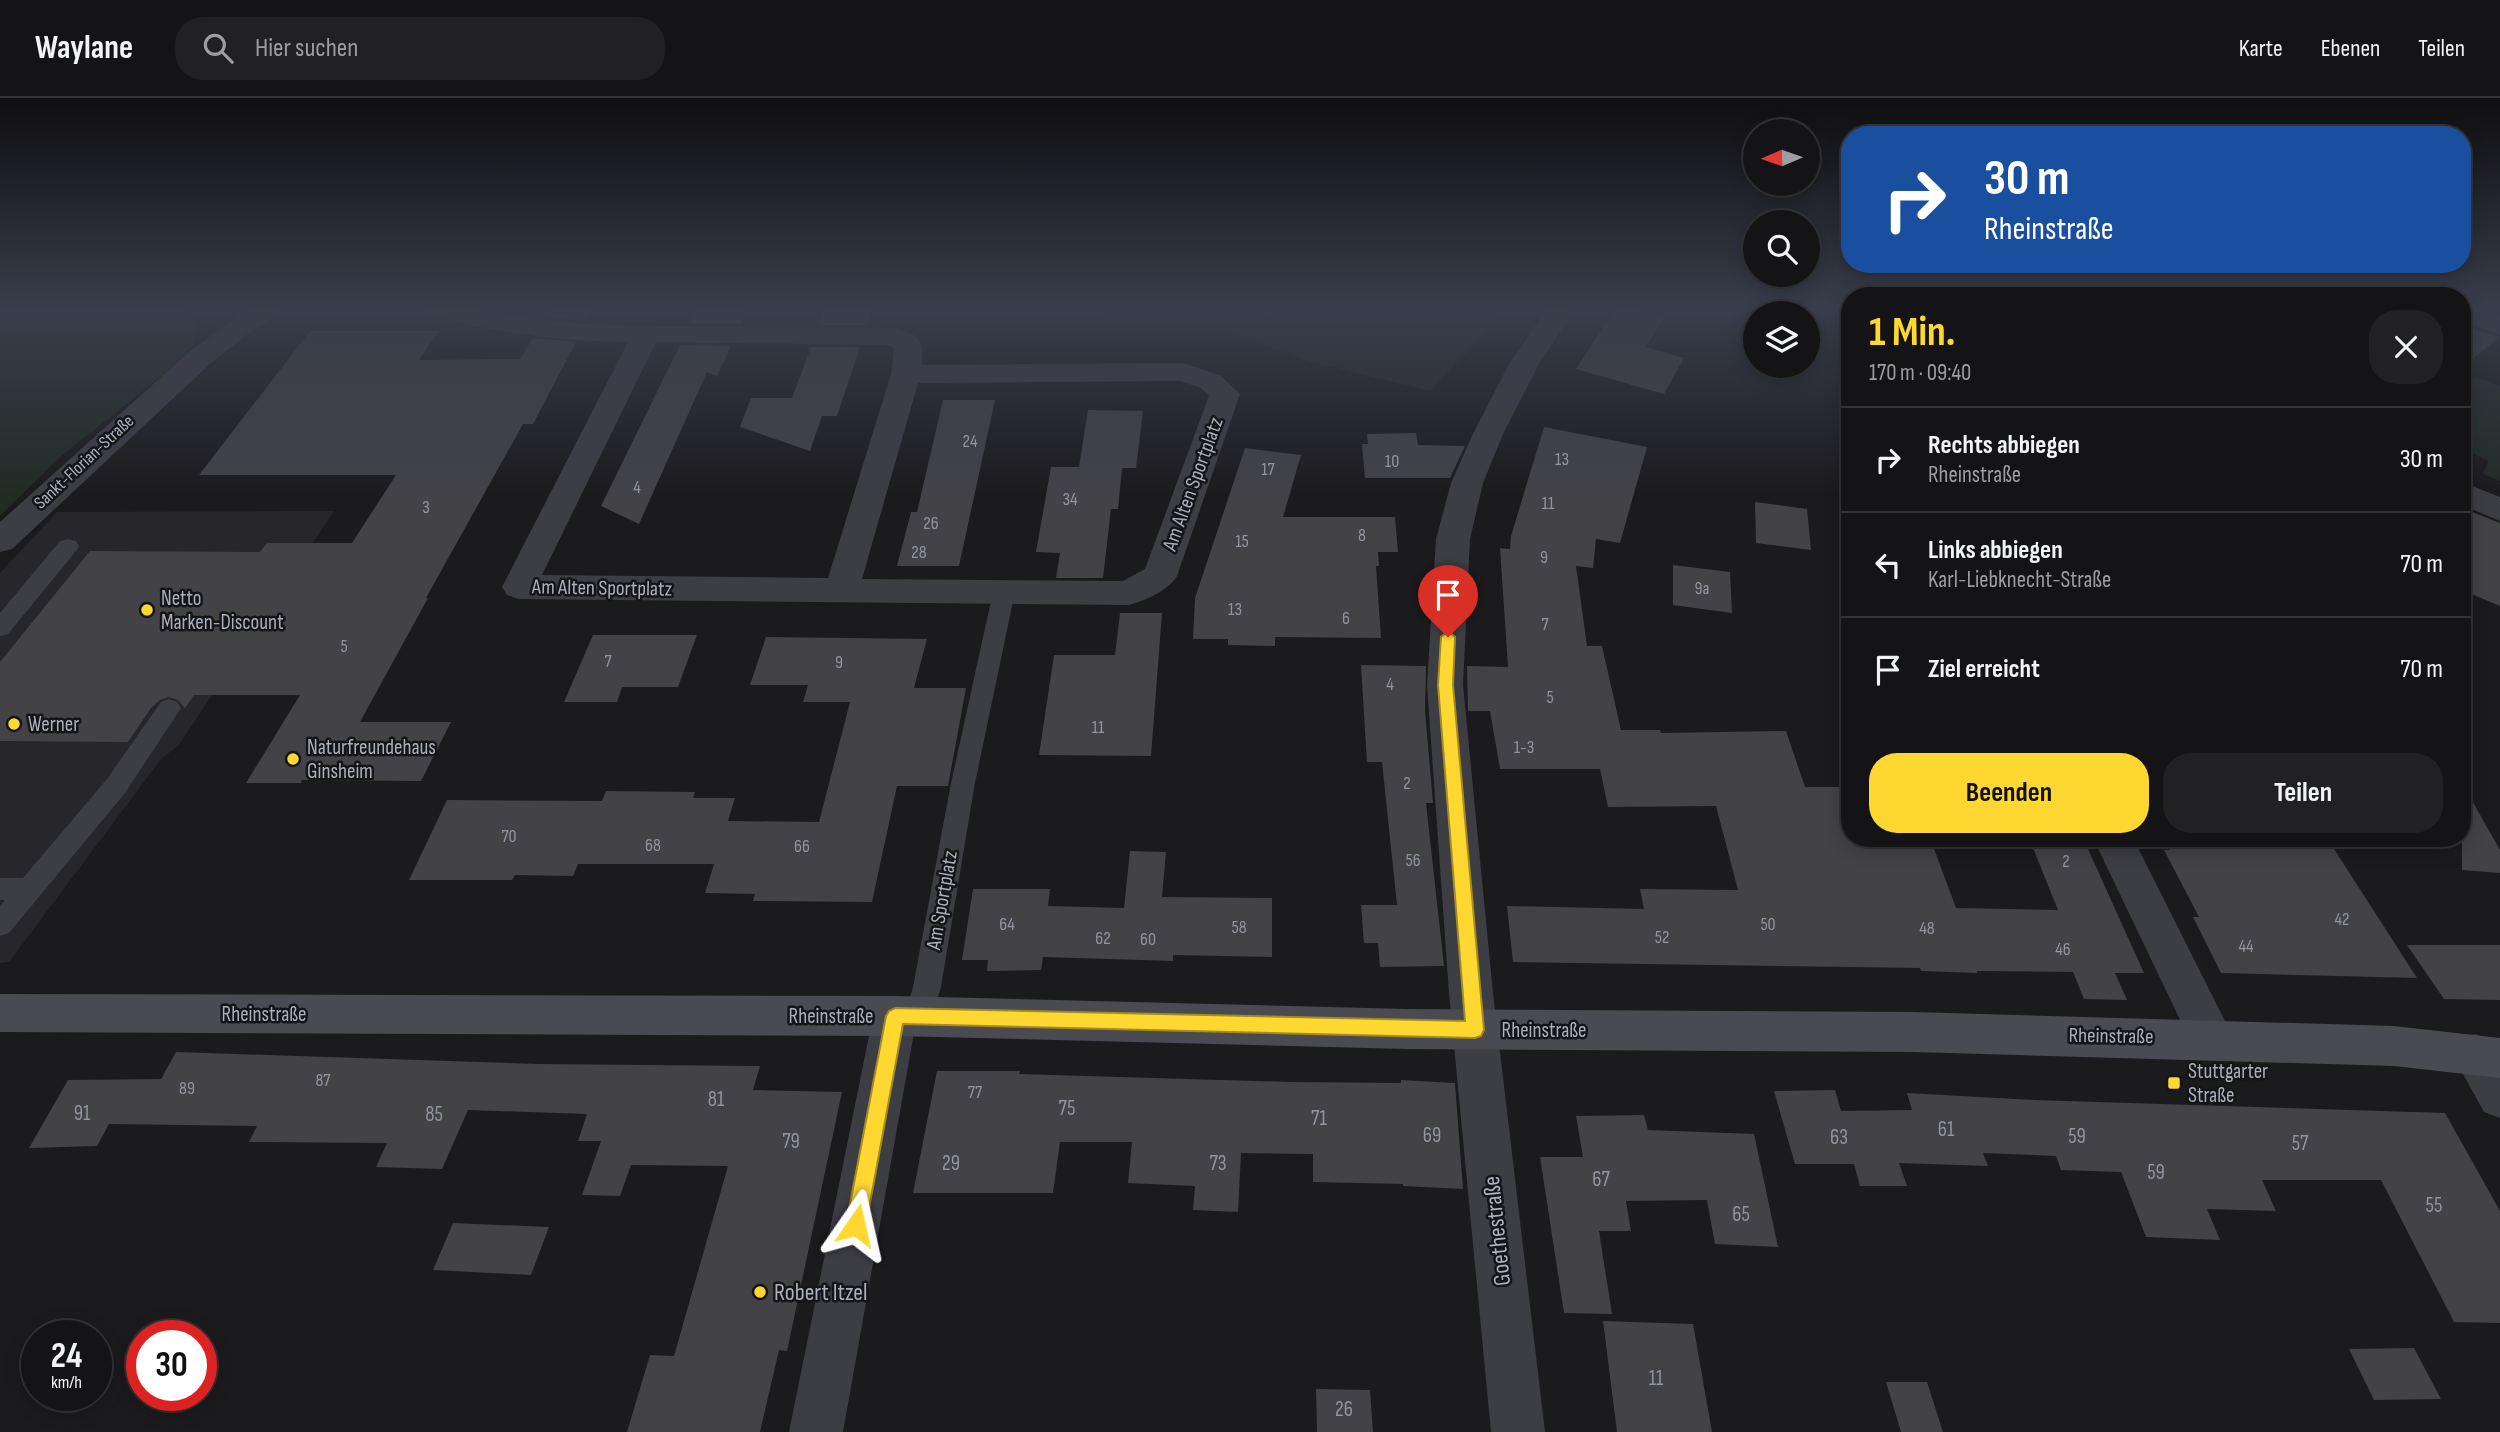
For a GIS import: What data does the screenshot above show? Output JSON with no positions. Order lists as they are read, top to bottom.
{
  "streets": {
    "main road": ["Rheinstraße"],
    "street": ["Sankt-Florian-Straße", "Am Alten Sportplatz", "Goethestraße"],
    "lane": ["Am Sportplatz"]
  },
  "crossings": [
    ["Am Alten Sportplatz", "Am Sportplatz"],
    ["Am Sportplatz", "Rheinstraße"],
    ["Rheinstraße", "Goethestraße"]
  ],
  "places": {
    "other": [
      "Netto Marken-Discount",
      "Werner",
      "Naturfreundehaus Ginsheim",
      "Robert Itzel"
    ],
    "transit": ["Stuttgarter Straße"]
  },
  "house_numbers": [
    "24",
    "13",
    "10",
    "17",
    "4",
    "34",
    "11",
    "3",
    "26",
    "8",
    "15",
    "28",
    "9",
    "9a",
    "13",
    "6",
    "7",
    "5",
    "7",
    "9",
    "4",
    "5",
    "11",
    "1-3",
    "2",
    "70",
    "68",
    "66",
    "56",
    "2",
    "42",
    "64",
    "50",
    "58",
    "48",
    "52",
    "62",
    "60",
    "44",
    "46",
    "87",
    "89",
    "77",
    "81",
    "75",
    "91",
    "85",
    "71",
    "61",
    "69",
    "59",
    "63",
    "79",
    "57",
    "29",
    "73",
    "59",
    "67",
    "55",
    "65",
    "11",
    "26"
  ],
  "north": "left",
  "page": {
    "header": "Waylane",
    "search": "Hier suchen",
    "nav": ["Karte", "Ebenen", "Teilen"],
    "turn": ["30 m", "Rheinstraße"],
    "heading": ["1 Min.", "170 m · 09:40"],
    "list": [
      {
        "name": "Rechts abbiegen",
        "note": "Rheinstraße",
        "value": "30 m"
      },
      {
        "name": "Links abbiegen",
        "note": "Karl-Liebknecht-Straße",
        "value": "70 m"
      },
      {
        "name": "Ziel erreicht",
        "value": "70 m"
      }
    ],
    "buttons": ["Beenden", "Teilen"],
    "speed": "24 km/h",
    "limit": "30"
  }
}
